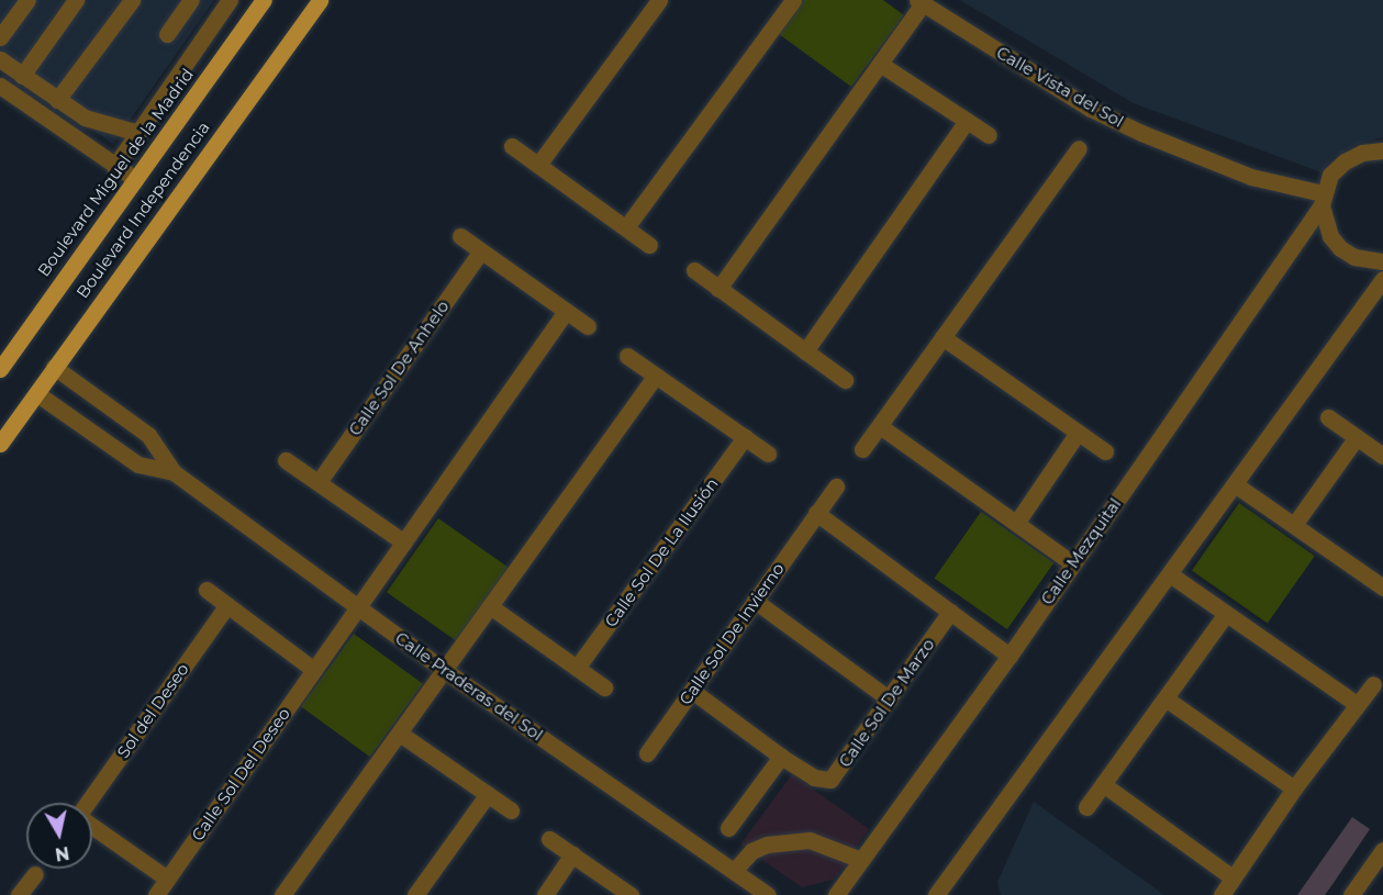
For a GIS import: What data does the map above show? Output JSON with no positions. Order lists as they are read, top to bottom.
{
  "streets": {
    "main road": ["Boulevard Miguel de la Madrid", "Boulevard Independencia"],
    "street": [
      "Calle Vista del Sol",
      "Calle Sol De Anhelo",
      "Calle Mezquital",
      "Calle Sol De La Ilusión",
      "Calle Sol De Invierno",
      "Calle Praderas del Sol",
      "Calle Sol De Marzo",
      "Sol del Deseo",
      "Calle Sol Del Deseo"
    ]
  },
  "crossings": [
    ["Calle Vista del Sol", "Calle Mezquital"],
    ["Calle Sol De Invierno", "Calle Sol De Marzo"],
    ["Calle Praderas del Sol", "Calle Sol Del Deseo"]
  ],
  "north": "bottom"
}
